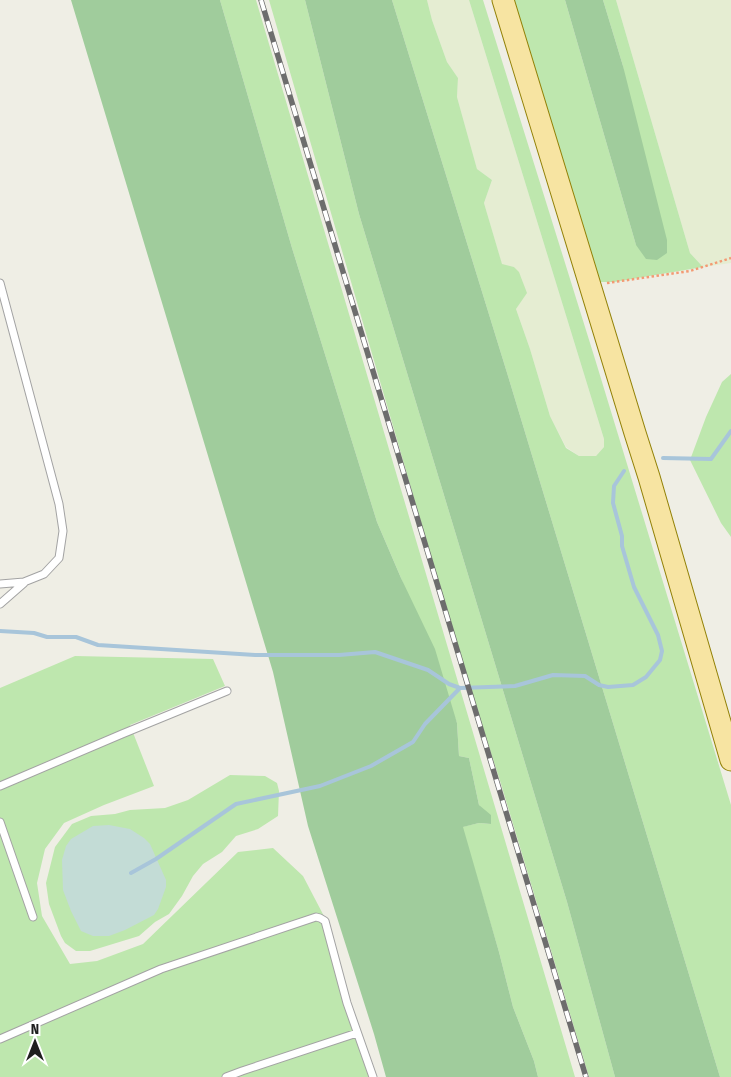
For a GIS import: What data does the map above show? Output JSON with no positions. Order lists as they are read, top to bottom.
{
  "north": "top"
}
